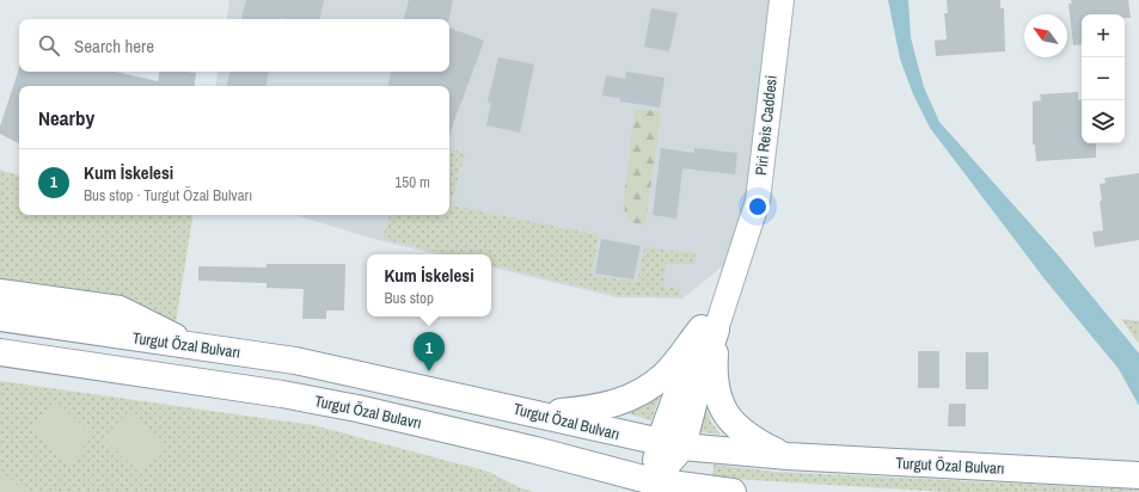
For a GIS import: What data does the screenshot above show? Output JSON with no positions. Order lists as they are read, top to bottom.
{
  "streets": {
    "highway": ["Turgut Özal Bulvarı", "Turgut Özal Bulavrı"],
    "main road": ["Piri Reis Caddesi"]
  },
  "north": "top left",
  "page": {
    "map_buttons": ["+", "−"],
    "search": "Search here",
    "heading": "Nearby",
    "list": [
      {
        "mark": "1",
        "name": "Kum İskelesi",
        "note": "Bus stop · Turgut Özal Bulvarı",
        "value": "150 m"
      }
    ],
    "popup": ["Kum İskelesi", "Bus stop"],
    "pins": "1"
  }
}
